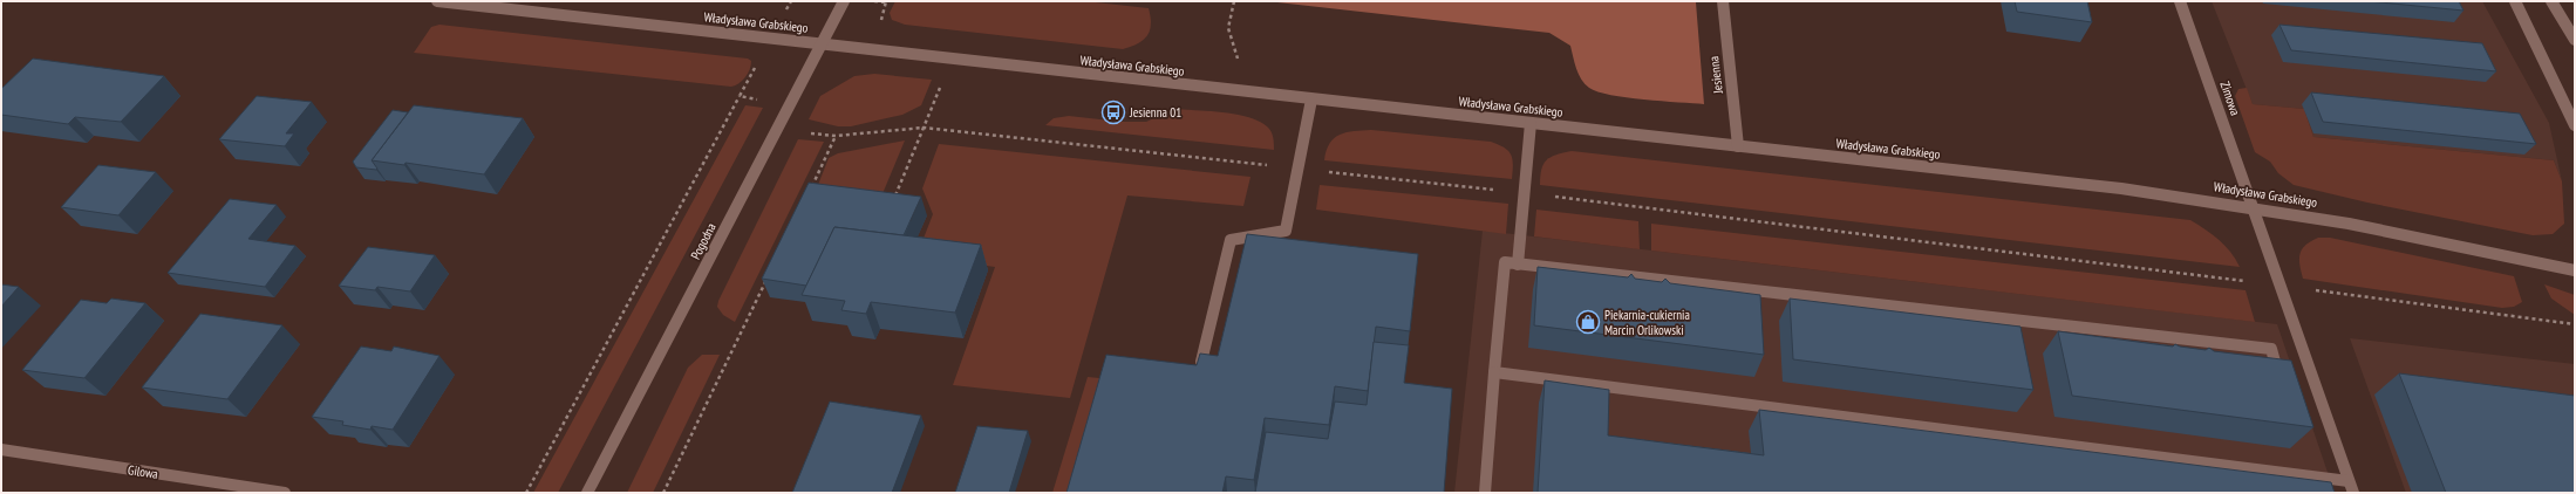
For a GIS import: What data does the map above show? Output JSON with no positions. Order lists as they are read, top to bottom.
{
  "streets": {
    "street": [
      "Władysława Grabskiego",
      "Jesienna",
      "Zimowa",
      "Pogodna",
      "Gilowa"
    ]
  },
  "crossings": [
    ["Władysława Grabskiego", "Jesienna"],
    ["Władysława Grabskiego", "Zimowa"],
    ["Władysława Grabskiego", "Pogodna"]
  ],
  "places": {
    "bus stop": ["Jesienna 01"],
    "shop": ["Piekarnia-cukiernia Marcin Orlikowski"]
  }
}
